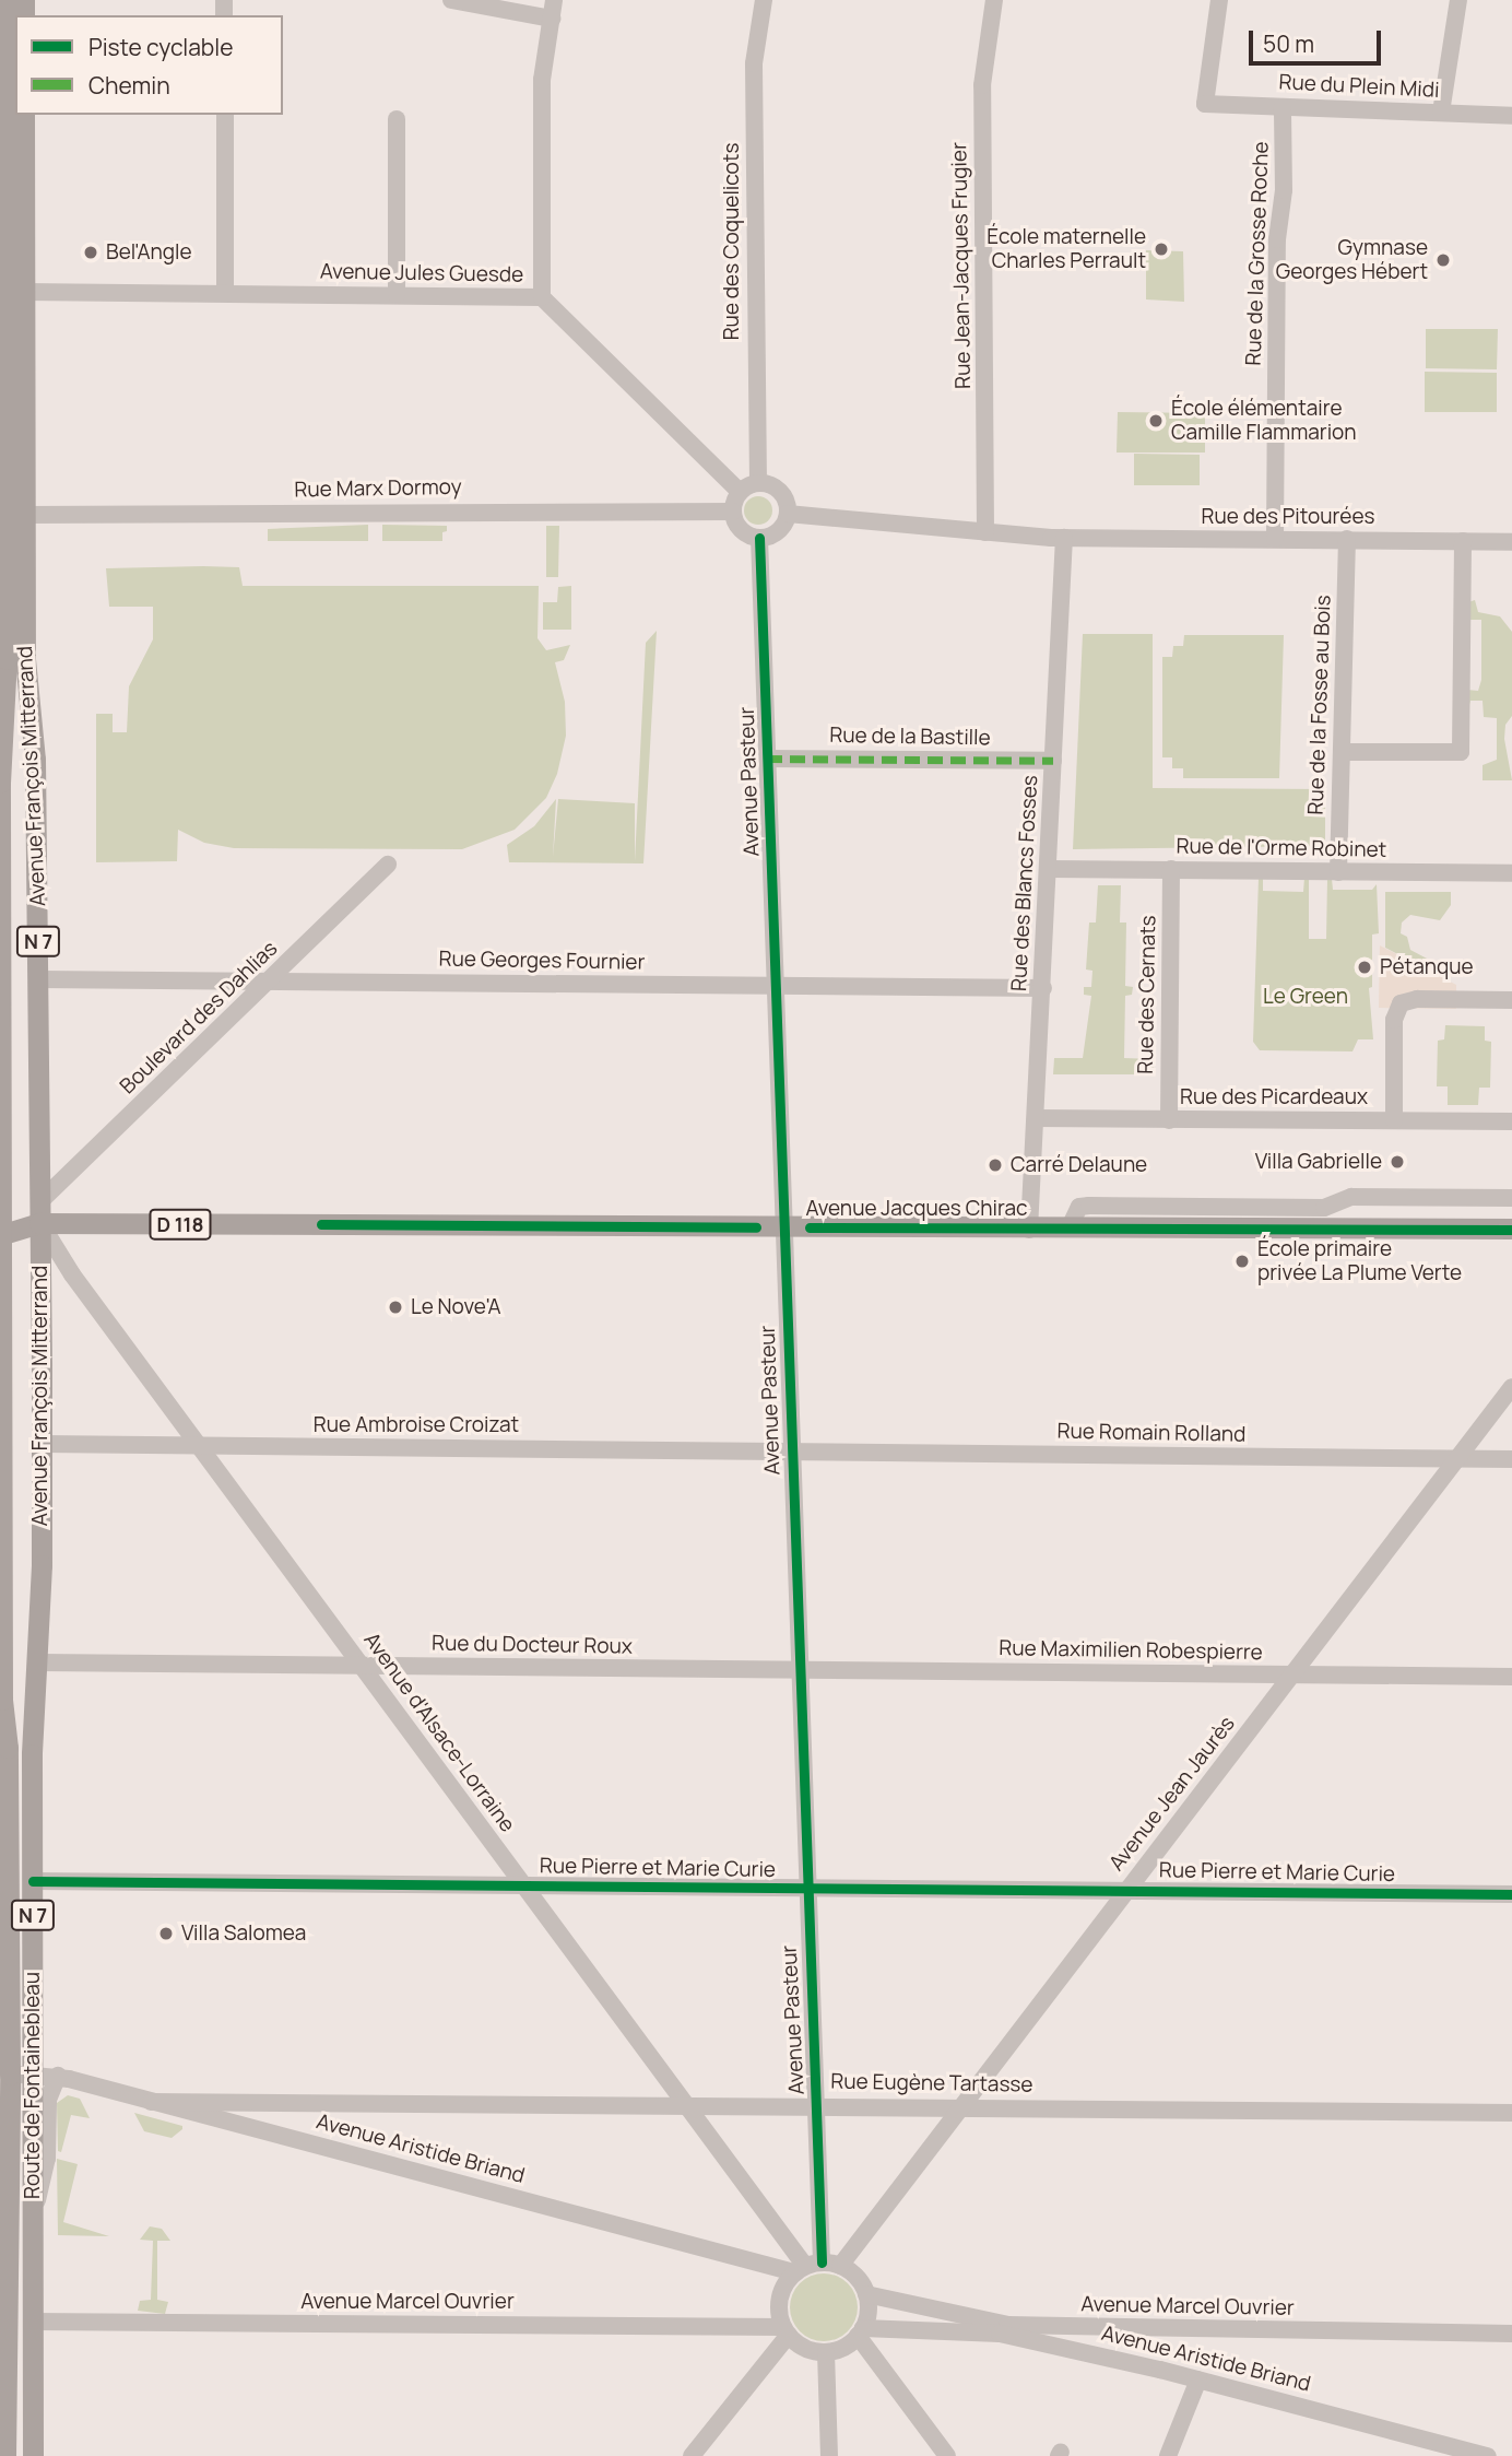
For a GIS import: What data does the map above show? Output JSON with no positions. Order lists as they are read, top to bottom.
{
  "streets": {
    "main road": [
      "Avenue François Mitterrand",
      "N 7",
      "Avenue Jacques Chirac",
      "D 118",
      "Route de Fontainebleau"
    ],
    "street": [
      "Rue du Plein Midi",
      "Rue des Coquelicots",
      "Rue de la Grosse Roche",
      "Rue Jean-Jacques Frugier",
      "Avenue Jules Guesde",
      "Rue Marx Dormoy",
      "Rue des Pitourées",
      "Rue de la Fosse au Bois",
      "Rue de la Bastille",
      "Avenue Pasteur",
      "Rue de l'Orme Robinet",
      "Rue des Blancs Fosses",
      "Rue Georges Fournier",
      "Rue des Cernats",
      "Boulevard des Dahlias",
      "Rue des Picardeaux",
      "Rue Ambroise Croizat",
      "Rue Romain Rolland",
      "Rue du Docteur Roux",
      "Rue Maximilien Robespierre",
      "Avenue d'Alsace-Lorraine",
      "Avenue Jean Jaurès",
      "Rue Pierre et Marie Curie",
      "Rue Eugène Tartasse",
      "Avenue Aristide Briand",
      "Avenue Marcel Ouvrier"
    ]
  },
  "crossings": [
    ["Rue du Plein Midi", "Rue de la Grosse Roche"],
    ["Rue des Coquelicots", "Avenue Jules Guesde"],
    ["Rue des Coquelicots", "Rue Marx Dormoy"],
    ["Rue des Coquelicots", "Avenue Pasteur"],
    ["Rue de la Grosse Roche", "Rue des Pitourées"],
    ["Avenue Jules Guesde", "Rue Marx Dormoy"],
    ["Avenue Jules Guesde", "Avenue François Mitterrand"],
    ["Avenue Jules Guesde", "Avenue Pasteur"],
    ["Rue Marx Dormoy", "Avenue François Mitterrand"],
    ["Rue Marx Dormoy", "Avenue Pasteur"],
    ["Rue des Pitourées", "Rue de la Fosse au Bois"],
    ["Rue des Pitourées", "Rue des Blancs Fosses"],
    ["Rue de la Fosse au Bois", "Rue de l'Orme Robinet"],
    ["Rue de la Bastille", "Avenue Pasteur"],
    ["Rue de la Bastille", "Rue des Blancs Fosses"],
    ["Avenue François Mitterrand", "Rue Georges Fournier"],
    ["Avenue François Mitterrand", "Boulevard des Dahlias"],
    ["Avenue François Mitterrand", "Avenue Jacques Chirac"],
    ["Avenue François Mitterrand", "D 118"],
    ["Avenue François Mitterrand", "Rue Ambroise Croizat"],
    ["Avenue François Mitterrand", "Rue du Docteur Roux"],
    ["Avenue François Mitterrand", "Avenue d'Alsace-Lorraine"],
    ["Avenue François Mitterrand", "Route de Fontainebleau"],
    ["Avenue François Mitterrand", "Avenue Aristide Briand"],
    ["Avenue Pasteur", "Rue Georges Fournier"],
    ["Avenue Pasteur", "Avenue Jacques Chirac"],
    ["Avenue Pasteur", "Rue Ambroise Croizat"],
    ["Avenue Pasteur", "Rue Romain Rolland"],
    ["Avenue Pasteur", "Rue Maximilien Robespierre"],
    ["Avenue Pasteur", "Avenue d'Alsace-Lorraine"],
    ["Avenue Pasteur", "Avenue Jean Jaurès"],
    ["Avenue Pasteur", "Rue Pierre et Marie Curie"],
    ["Avenue Pasteur", "Rue Eugène Tartasse"],
    ["Avenue Pasteur", "Avenue Aristide Briand"],
    ["Avenue Pasteur", "Avenue Marcel Ouvrier"],
    ["Rue de l'Orme Robinet", "Rue des Blancs Fosses"],
    ["Rue de l'Orme Robinet", "Rue des Cernats"],
    ["Rue des Blancs Fosses", "Rue Georges Fournier"],
    ["Rue des Blancs Fosses", "Rue des Picardeaux"],
    ["Rue des Blancs Fosses", "Avenue Jacques Chirac"],
    ["Rue Georges Fournier", "Boulevard des Dahlias"],
    ["Rue des Cernats", "Rue des Picardeaux"],
    ["Boulevard des Dahlias", "Avenue Jacques Chirac"],
    ["Boulevard des Dahlias", "D 118"],
    ["Boulevard des Dahlias", "Avenue d'Alsace-Lorraine"],
    ["Avenue Jacques Chirac", "D 118"],
    ["Avenue Jacques Chirac", "Avenue d'Alsace-Lorraine"],
    ["D 118", "Avenue d'Alsace-Lorraine"],
    ["Rue Ambroise Croizat", "Rue Romain Rolland"],
    ["Rue Ambroise Croizat", "Avenue d'Alsace-Lorraine"],
    ["Rue Romain Rolland", "Avenue Jean Jaurès"],
    ["Rue du Docteur Roux", "Rue Maximilien Robespierre"],
    ["Rue du Docteur Roux", "Avenue d'Alsace-Lorraine"],
    ["Rue Maximilien Robespierre", "Avenue Jean Jaurès"],
    ["Avenue d'Alsace-Lorraine", "Avenue Jean Jaurès"],
    ["Avenue d'Alsace-Lorraine", "Rue Pierre et Marie Curie"],
    ["Avenue d'Alsace-Lorraine", "Rue Eugène Tartasse"],
    ["Avenue d'Alsace-Lorraine", "Avenue Aristide Briand"],
    ["Avenue d'Alsace-Lorraine", "Avenue Marcel Ouvrier"],
    ["Avenue Jean Jaurès", "Rue Pierre et Marie Curie"],
    ["Avenue Jean Jaurès", "Rue Eugène Tartasse"],
    ["Avenue Jean Jaurès", "Avenue Aristide Briand"],
    ["Avenue Jean Jaurès", "Avenue Marcel Ouvrier"],
    ["Rue Pierre et Marie Curie", "Route de Fontainebleau"],
    ["Rue Eugène Tartasse", "Avenue Aristide Briand"],
    ["Route de Fontainebleau", "Avenue Aristide Briand"],
    ["Route de Fontainebleau", "Avenue Marcel Ouvrier"],
    ["Avenue Aristide Briand", "Avenue Marcel Ouvrier"]
  ],
  "parks": ["Le Green"],
  "places": [
    "École maternelle Charles Perrault",
    "Bel'Angle",
    "Gymnase Georges Hébert",
    "École élémentaire Camille Flammarion",
    "Pétanque",
    "Villa Gabrielle",
    "Carré Delaune",
    "École primaire privée La Plume Verte",
    "Le Nove'A",
    "Villa Salomea"
  ],
  "legend": ["Piste cyclable", "Chemin"],
  "scale_bar": "50 m"
}
